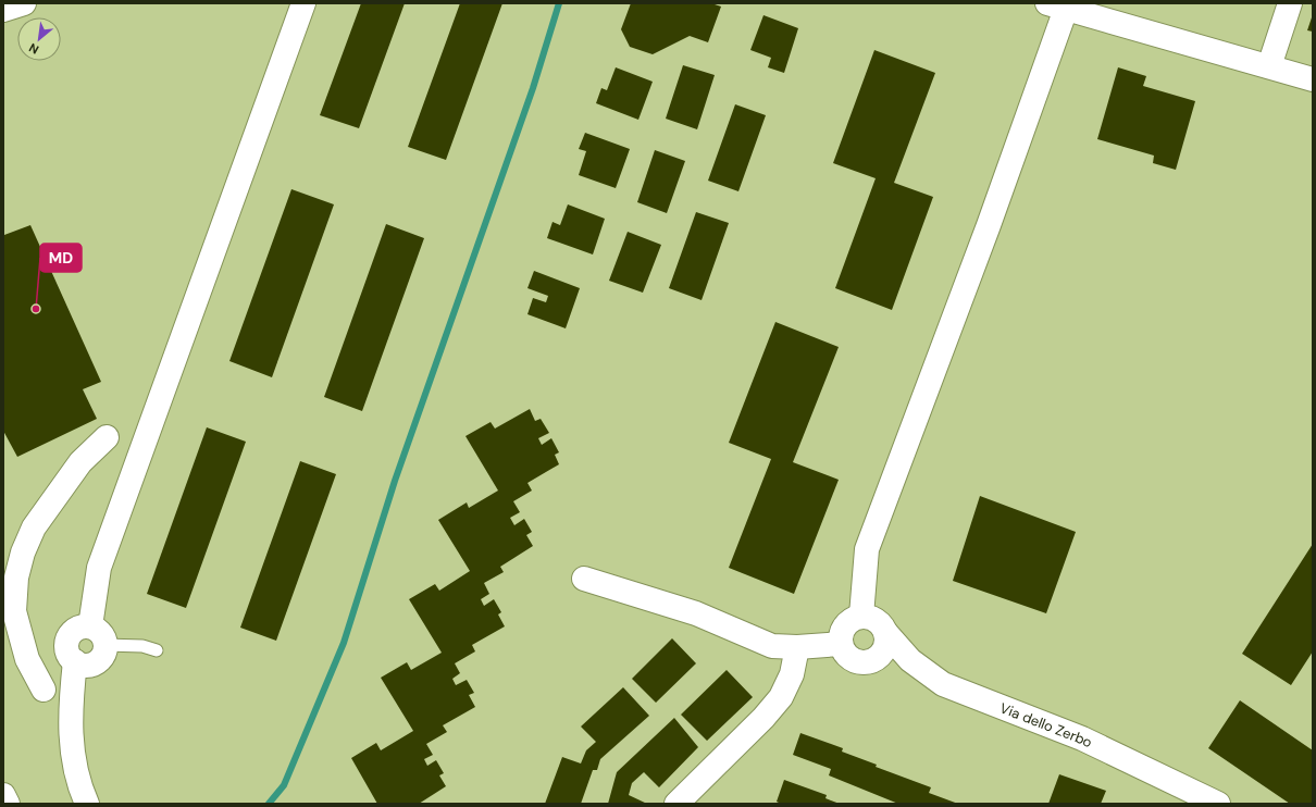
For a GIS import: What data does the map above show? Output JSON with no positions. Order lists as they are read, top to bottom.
{
  "streets": {
    "main road": ["Via dello Zerbo"]
  },
  "places": ["MD"],
  "north": "bottom left"
}
